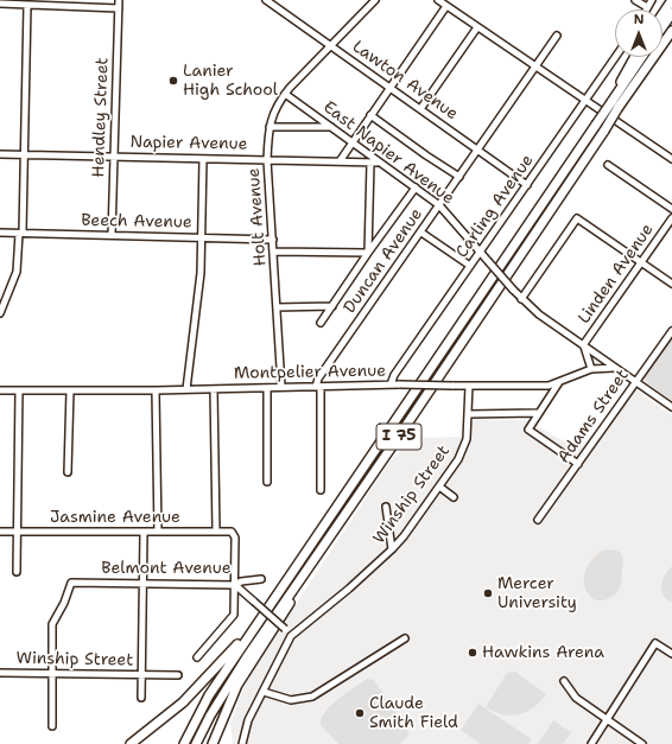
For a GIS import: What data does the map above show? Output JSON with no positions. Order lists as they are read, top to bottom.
{
  "streets": {
    "highway": ["I 75"],
    "street": [
      "Lawton Avenue",
      "Hendley Street",
      "Napier Avenue",
      "East Napier Avenue",
      "Carling Avenue",
      "Holt Avenue",
      "Beech Avenue",
      "Duncan Avenue",
      "Linden Avenue",
      "Montpelier Avenue",
      "Adams Street",
      "Winship Street",
      "Jasmine Avenue",
      "Belmont Avenue"
    ]
  },
  "crossings": [
    ["Lawton Avenue", "Carling Avenue"],
    ["Lawton Avenue", "Holt Avenue"],
    ["Lawton Avenue", "Duncan Avenue"],
    ["Hendley Street", "Napier Avenue"],
    ["Hendley Street", "Beech Avenue"],
    ["Napier Avenue", "East Napier Avenue"],
    ["Napier Avenue", "Holt Avenue"],
    ["East Napier Avenue", "Carling Avenue"],
    ["East Napier Avenue", "Holt Avenue"],
    ["East Napier Avenue", "Duncan Avenue"],
    ["East Napier Avenue", "Linden Avenue"],
    ["East Napier Avenue", "Montpelier Avenue"],
    ["East Napier Avenue", "Adams Street"],
    ["Carling Avenue", "Montpelier Avenue"],
    ["Holt Avenue", "Beech Avenue"],
    ["Holt Avenue", "Montpelier Avenue"],
    ["Duncan Avenue", "Montpelier Avenue"],
    ["Montpelier Avenue", "Winship Street"],
    ["Winship Street", "Belmont Avenue"],
    ["Jasmine Avenue", "Belmont Avenue"]
  ],
  "places": [
    "Lanier High School",
    "Mercer University",
    "Hawkins Arena",
    "Claude Smith Field"
  ],
  "north": "top"
}
